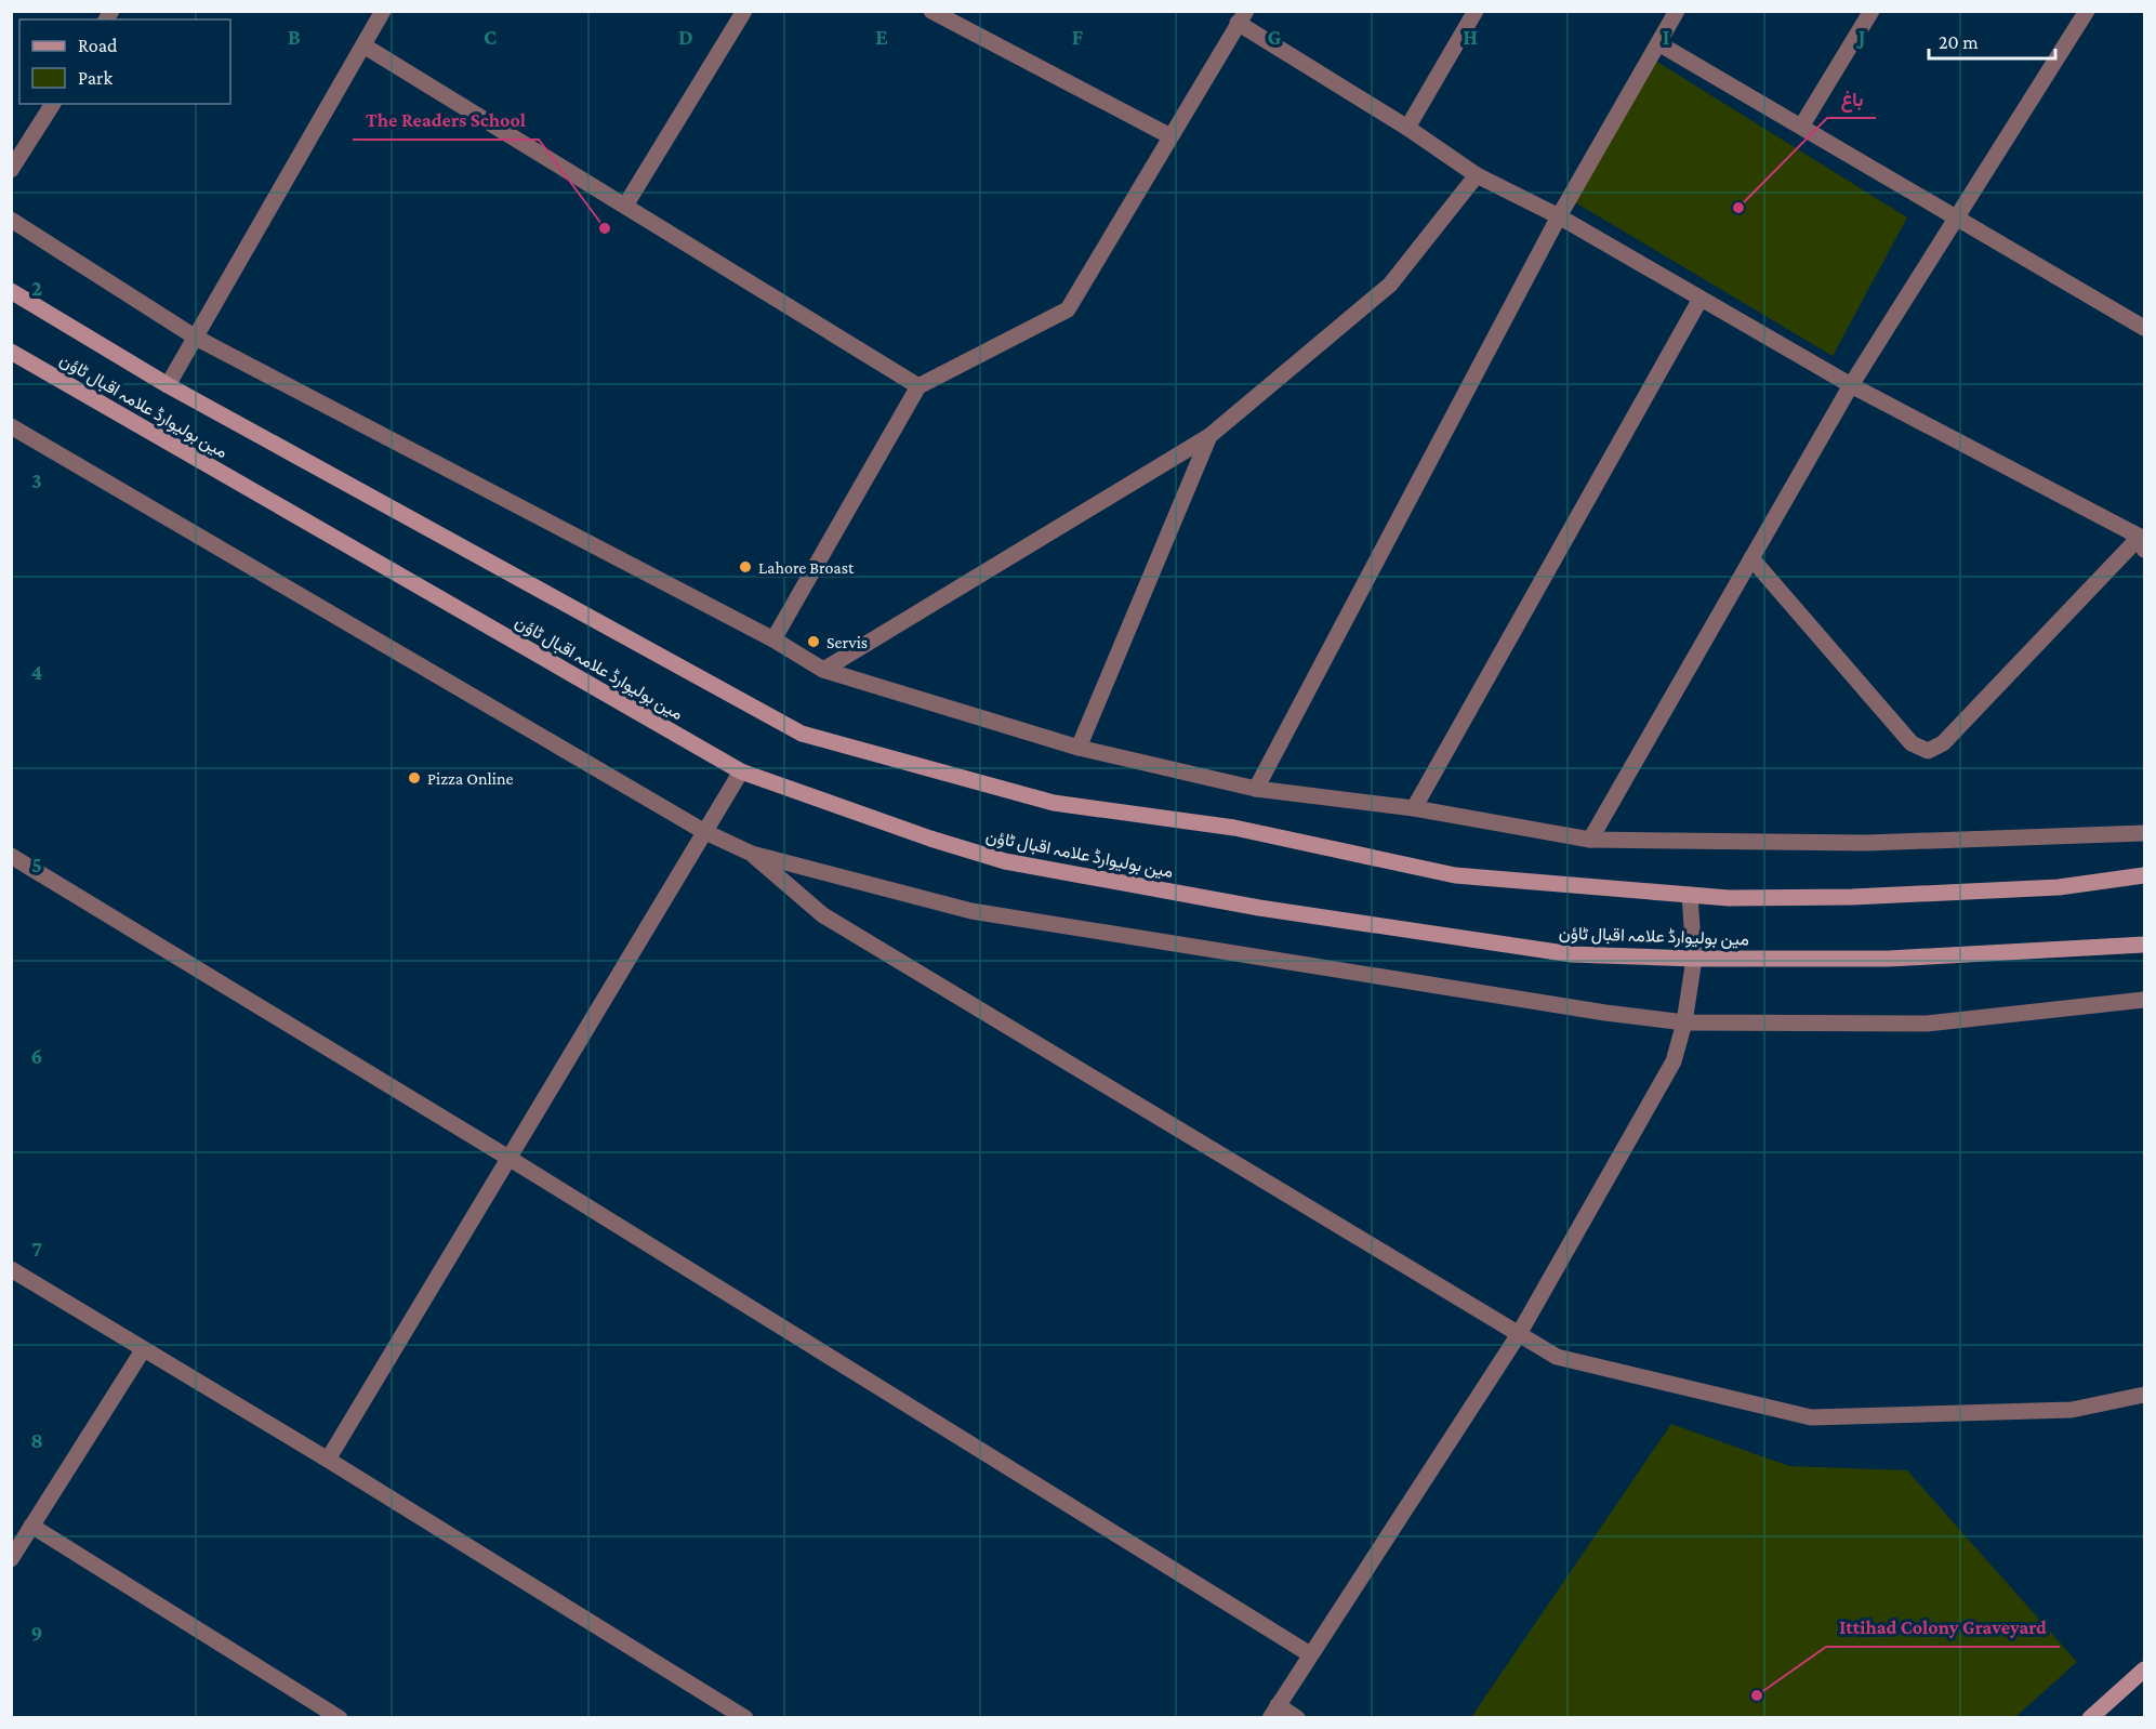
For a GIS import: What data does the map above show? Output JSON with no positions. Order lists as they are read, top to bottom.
{
  "streets": {
    "main road": ["مین بولیوارڈ علامہ اقبال ٹاؤن"]
  },
  "places": [
    "باغ",
    "The Readers School",
    "Lahore Broast",
    "Servis",
    "Pizza Online",
    "Ittihad Colony Graveyard"
  ],
  "legend": ["Road", "Park"],
  "scale_bar": "20 m",
  "grid": {
    "columns": [
      "B",
      "C",
      "D",
      "E",
      "F",
      "G",
      "H",
      "I",
      "J"
    ],
    "rows": [
      "2",
      "3",
      "4",
      "5",
      "6",
      "7",
      "8",
      "9"
    ]
  }
}
